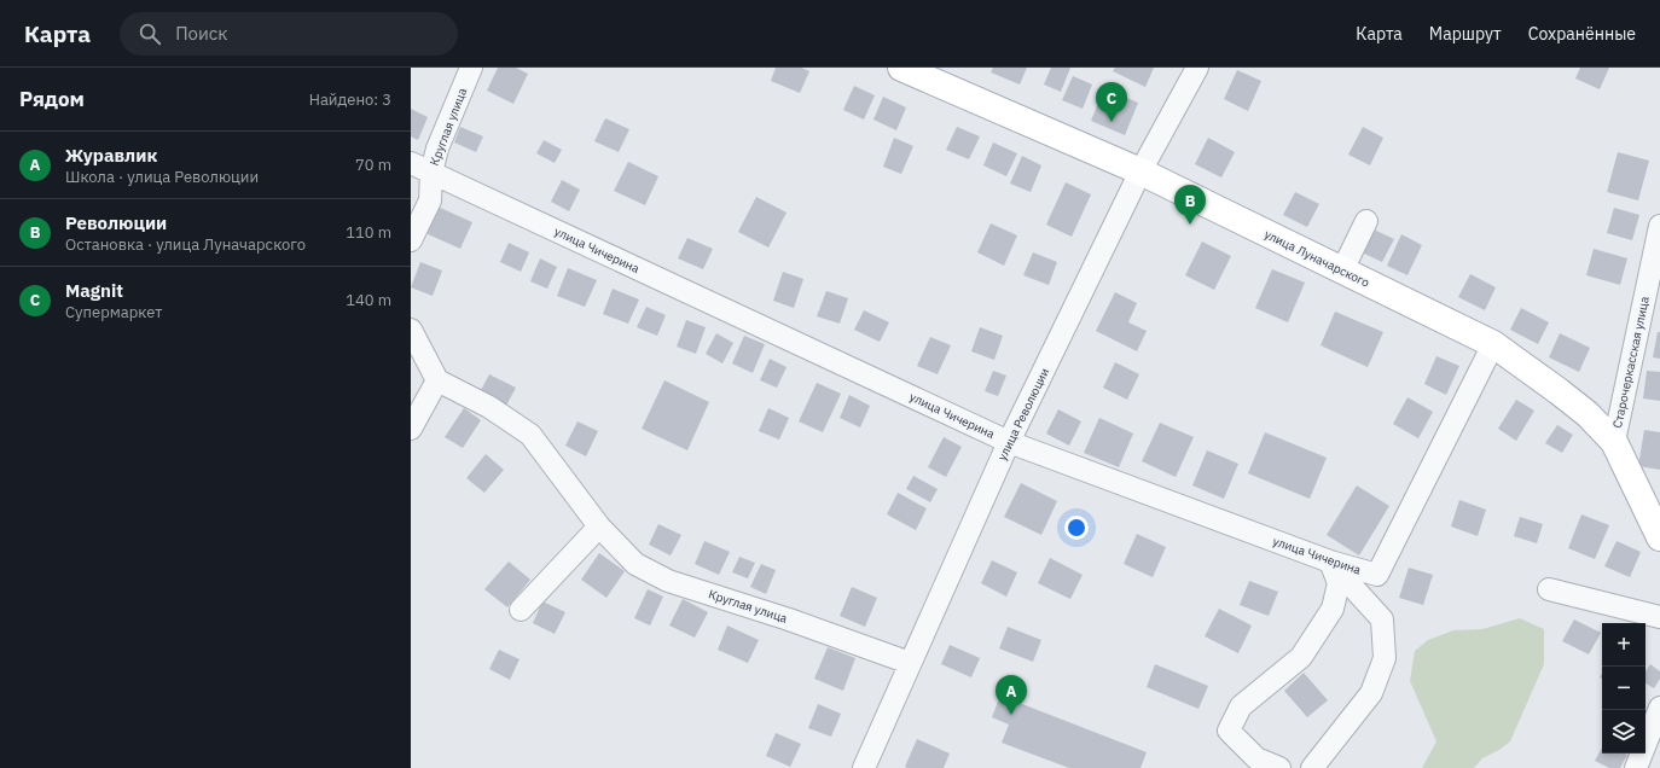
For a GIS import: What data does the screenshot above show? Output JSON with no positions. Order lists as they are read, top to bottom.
{
  "streets": {
    "main road": ["улица Луначарского"],
    "street": [
      "Круглая улица",
      "улица Чичерина",
      "Старочеркасская улица",
      "улица Революции"
    ]
  },
  "crossings": [
    ["Круглая улица", "улица Чичерина"],
    ["Круглая улица", "улица Революции"],
    ["улица Чичерина", "улица Луначарского"],
    ["улица Чичерина", "улица Революции"],
    ["улица Луначарского", "Старочеркасская улица"],
    ["улица Луначарского", "улица Революции"]
  ],
  "page": {
    "header": "Карта",
    "search": "Поиск",
    "nav": ["Карта", "Маршрут", "Сохранённые"],
    "heading": ["Рядом", "Найдено: 3"],
    "pins": ["C", "B", "A"],
    "list": [
      {
        "mark": "A",
        "name": "Журавлик",
        "note": "Школа · улица Революции",
        "value": "70 m"
      },
      {
        "mark": "B",
        "name": "Революции",
        "note": "Остановка · улица Луначарского",
        "value": "110 m"
      },
      {
        "mark": "C",
        "name": "Magnit",
        "note": "Супермаркет",
        "value": "140 m"
      }
    ],
    "map_buttons": ["+", "−"]
  }
}
